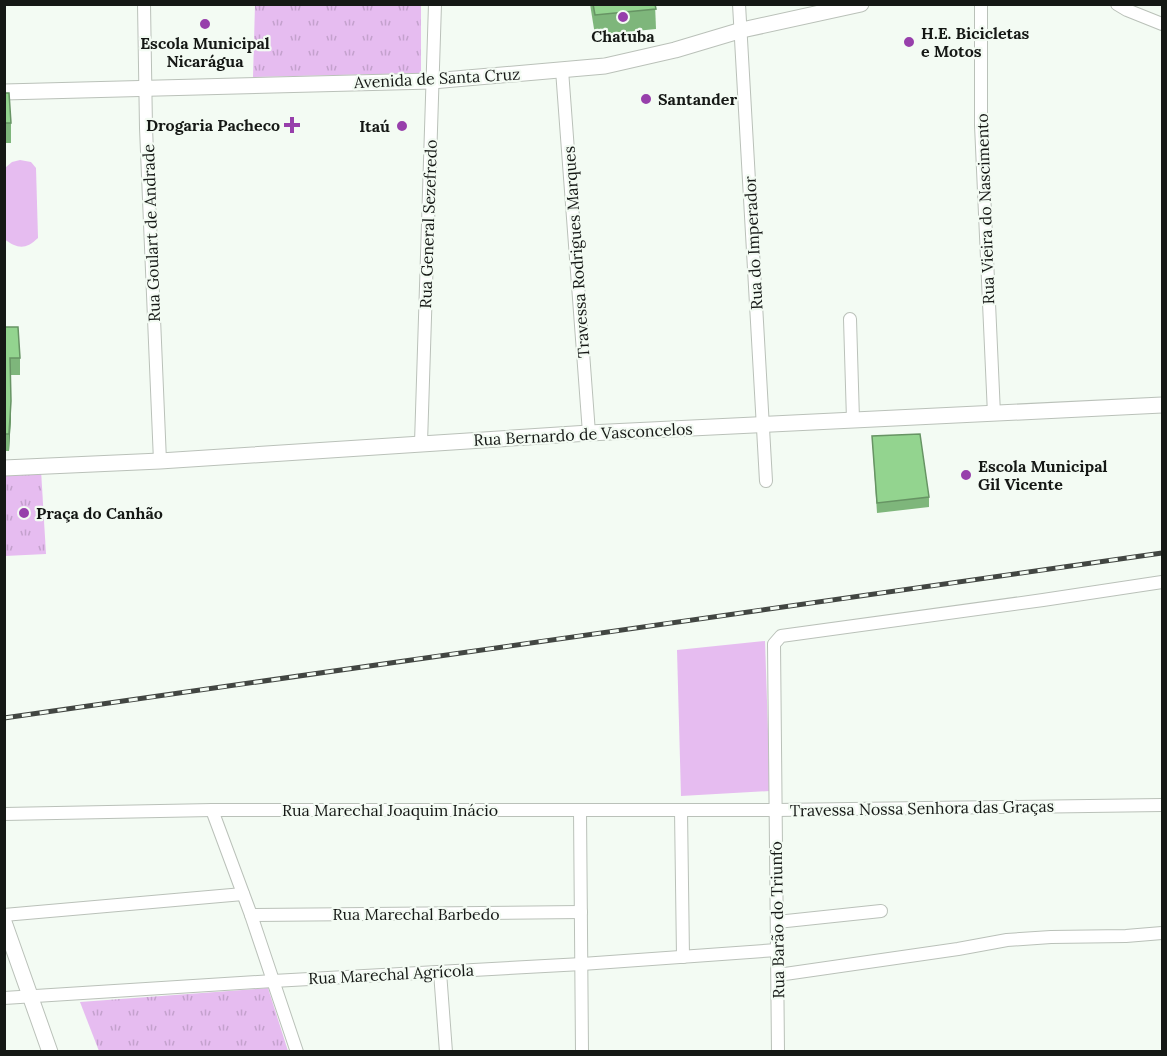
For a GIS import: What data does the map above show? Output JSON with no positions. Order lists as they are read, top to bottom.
{
  "streets": {
    "main road": ["Avenida de Santa Cruz", "Rua Bernardo de Vasconcelos"],
    "street": [
      "Rua Vieira do Nascimento",
      "Rua General Sezefredo",
      "Rua Goulart de Andrade",
      "Rua do Imperador",
      "Travessa Rodrigues Marques",
      "Travessa Nossa Senhora das Graças",
      "Rua Marechal Joaquim Inácio",
      "Rua Marechal Barbedo",
      "Rua Barão do Triunfo",
      "Rua Marechal Agrícola"
    ]
  },
  "crossings": [
    ["Avenida de Santa Cruz", "Rua General Sezefredo"],
    ["Avenida de Santa Cruz", "Rua Goulart de Andrade"],
    ["Avenida de Santa Cruz", "Rua do Imperador"],
    ["Avenida de Santa Cruz", "Travessa Rodrigues Marques"],
    ["Rua Vieira do Nascimento", "Rua Bernardo de Vasconcelos"],
    ["Rua General Sezefredo", "Rua Bernardo de Vasconcelos"],
    ["Rua Goulart de Andrade", "Rua Bernardo de Vasconcelos"],
    ["Rua do Imperador", "Rua Bernardo de Vasconcelos"],
    ["Travessa Rodrigues Marques", "Rua Bernardo de Vasconcelos"],
    ["Travessa Nossa Senhora das Graças", "Rua Marechal Joaquim Inácio"],
    ["Travessa Nossa Senhora das Graças", "Rua Barão do Triunfo"],
    ["Rua Marechal Joaquim Inácio", "Rua Barão do Triunfo"],
    ["Rua Barão do Triunfo", "Rua Marechal Agrícola"]
  ],
  "places": {
    "other": [
      "Chatuba",
      "Escola Municipal Nicarágua",
      "H.E. Bicicletas e Motos",
      "Santander",
      "Itaú",
      "Escola Municipal Gil Vicente",
      "Praça do Canhão"
    ],
    "health": ["Drogaria Pacheco"]
  }
}
